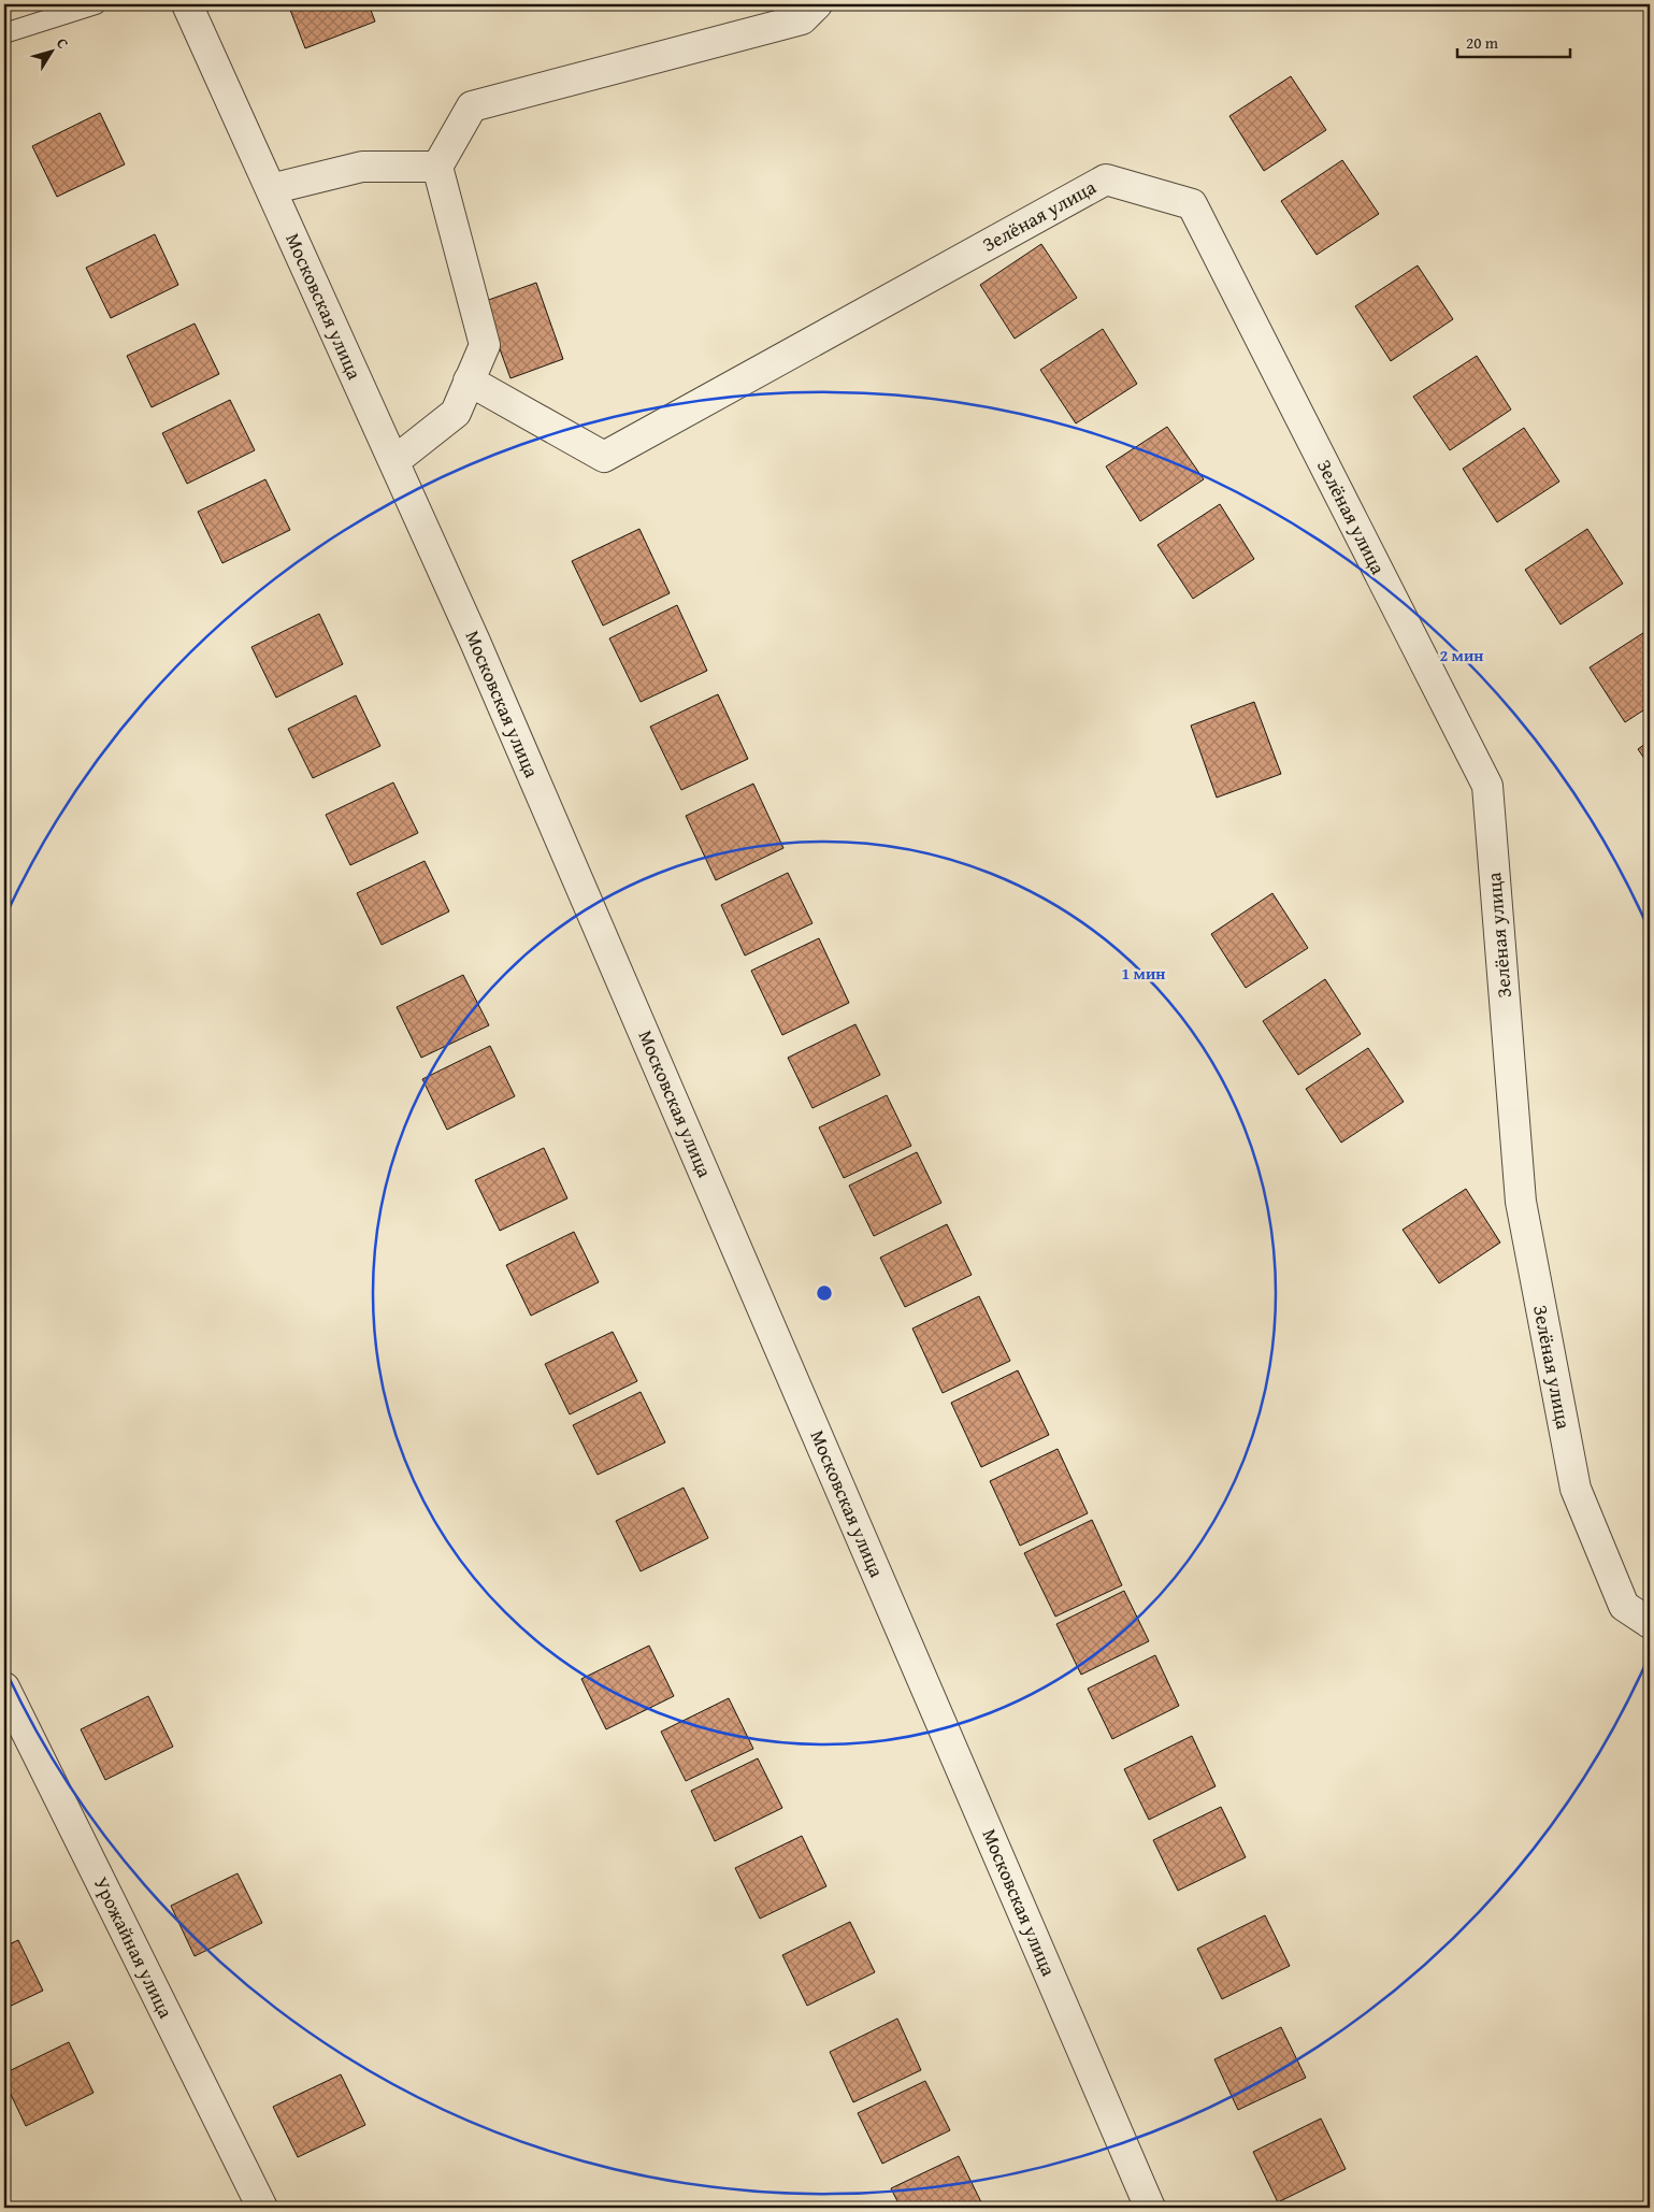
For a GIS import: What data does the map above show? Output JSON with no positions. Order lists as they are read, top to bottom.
{
  "streets": {
    "street": ["Зелёная улица", "Московская улица", "Урожайная улица"]
  },
  "scale_bar": "20 m",
  "north": "top right",
  "rings": ["2 мин", "1 мин"]
}
